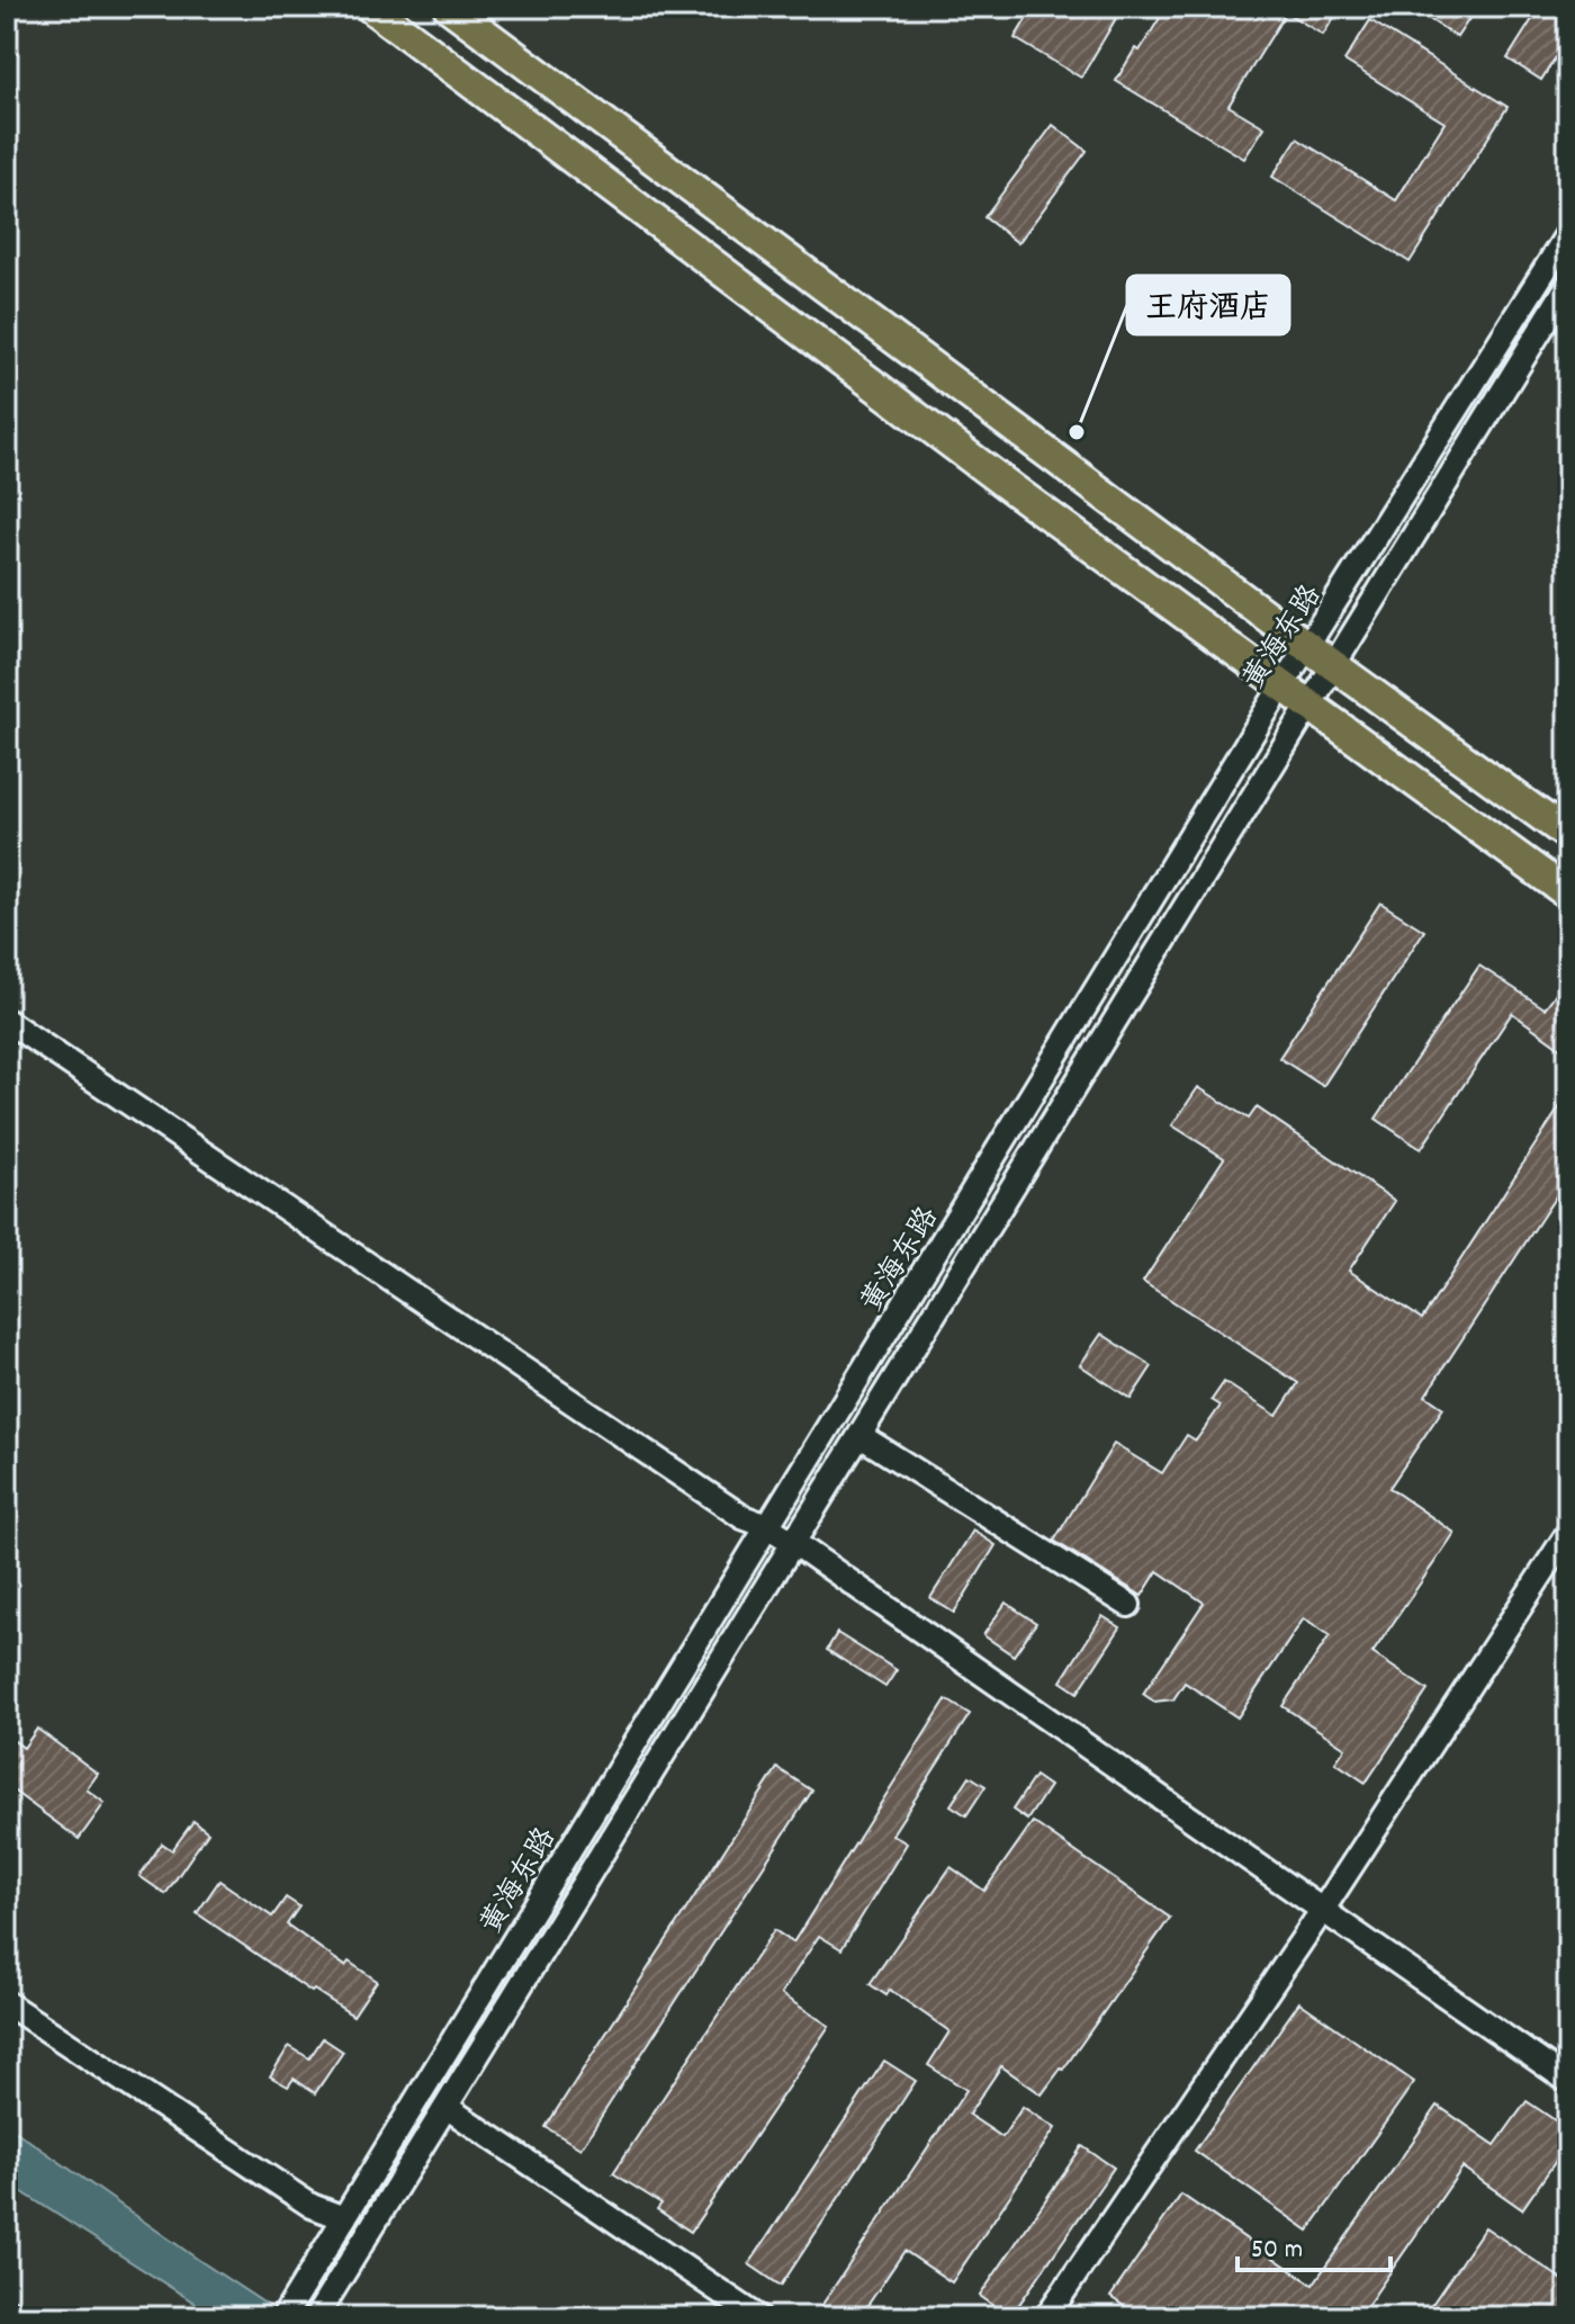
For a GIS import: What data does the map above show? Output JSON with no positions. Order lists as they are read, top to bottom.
{
  "streets": {
    "street": ["黄海东路"]
  },
  "places": ["王府酒店"],
  "scale_bar": "50 m"
}
